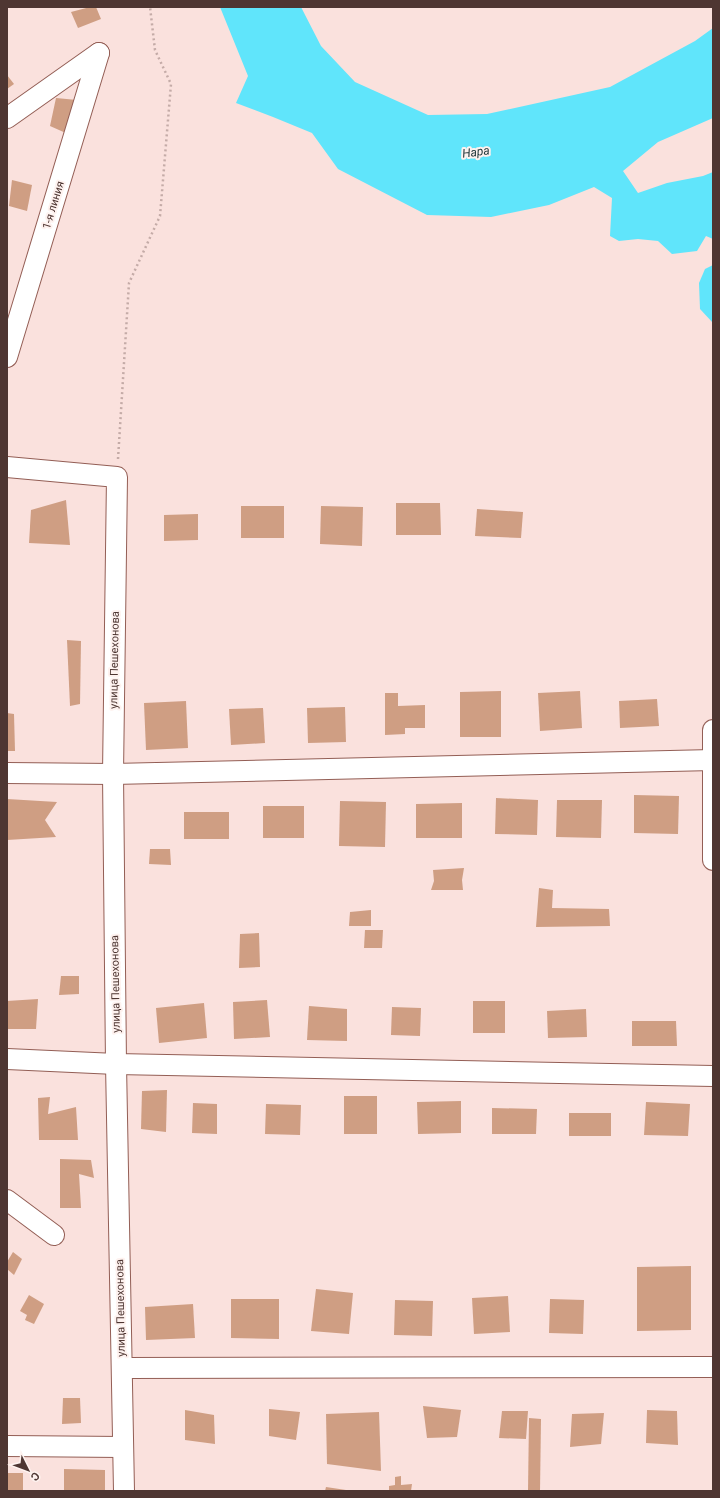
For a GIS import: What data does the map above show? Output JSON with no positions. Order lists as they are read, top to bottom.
{
  "streets": {
    "street": ["1-я линия", "улица Пешехонова"]
  },
  "water": ["Нара"],
  "north": "bottom right"
}
